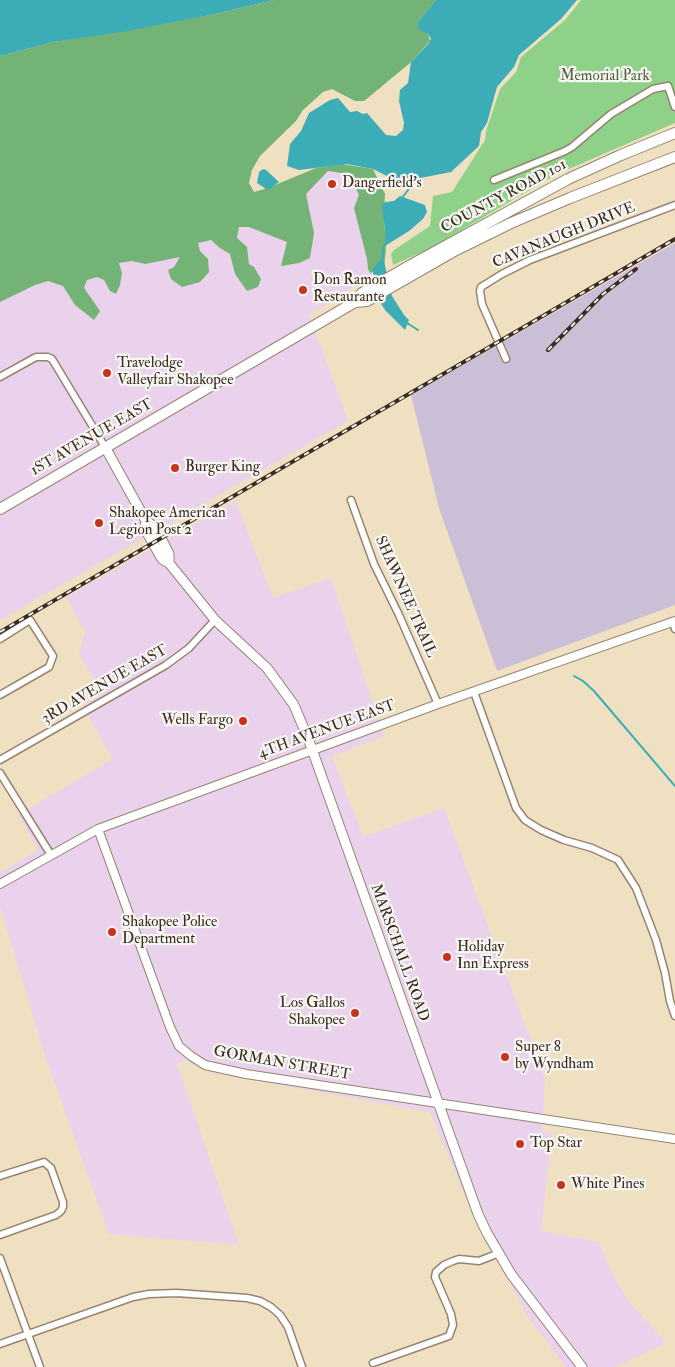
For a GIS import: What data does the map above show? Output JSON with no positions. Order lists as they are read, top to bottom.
{
  "streets": {
    "main road": ["COUNTY ROAD 101", "1ST AVENUE EAST", "MARSCHALL ROAD"],
    "street": [
      "CAVANAUGH DRIVE",
      "SHAWNEE TRAIL",
      "3RD AVENUE EAST",
      "4TH AVENUE EAST",
      "GORMAN STREET"
    ]
  },
  "crossings": [
    ["COUNTY ROAD 101", "1ST AVENUE EAST"],
    ["1ST AVENUE EAST", "MARSCHALL ROAD"],
    ["SHAWNEE TRAIL", "4TH AVENUE EAST"],
    ["3RD AVENUE EAST", "MARSCHALL ROAD"],
    ["4TH AVENUE EAST", "MARSCHALL ROAD"],
    ["4TH AVENUE EAST", "GORMAN STREET"],
    ["MARSCHALL ROAD", "GORMAN STREET"]
  ],
  "parks": ["Memorial Park"],
  "places": [
    "Dangerfield's",
    "Don Ramon Restaurante",
    "Travelodge Valleyfair Shakopee",
    "Burger King",
    "Shakopee American Legion Post 2",
    "Wells Fargo",
    "Shakopee Police Department",
    "Holiday Inn Express",
    "Los Gallos Shakopee",
    "Super 8 by Wyndham",
    "Top Star",
    "White Pines"
  ]
}
